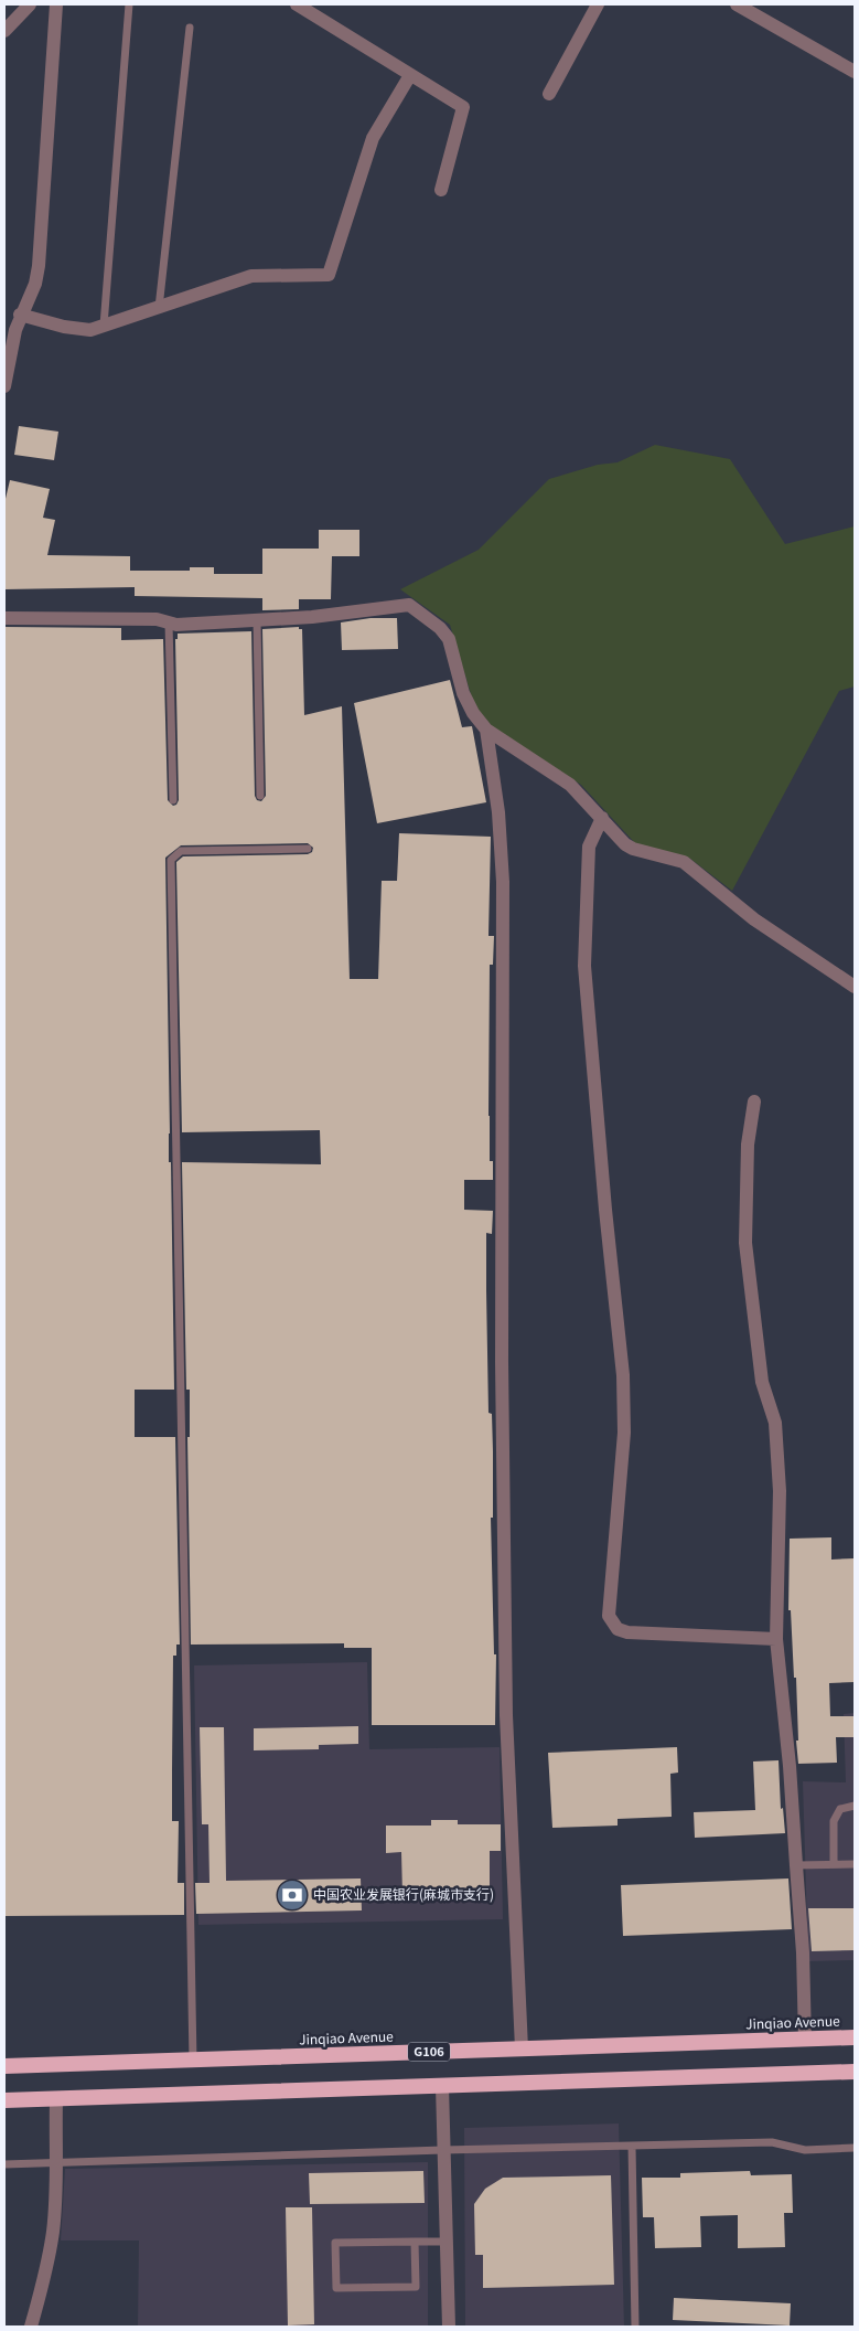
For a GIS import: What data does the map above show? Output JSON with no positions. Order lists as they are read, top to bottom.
{
  "streets": {
    "highway": ["Jinqiao Avenue", "G106"]
  },
  "places": {
    "bank": ["中国农业发展银行(麻城市支行)"]
  }
}
